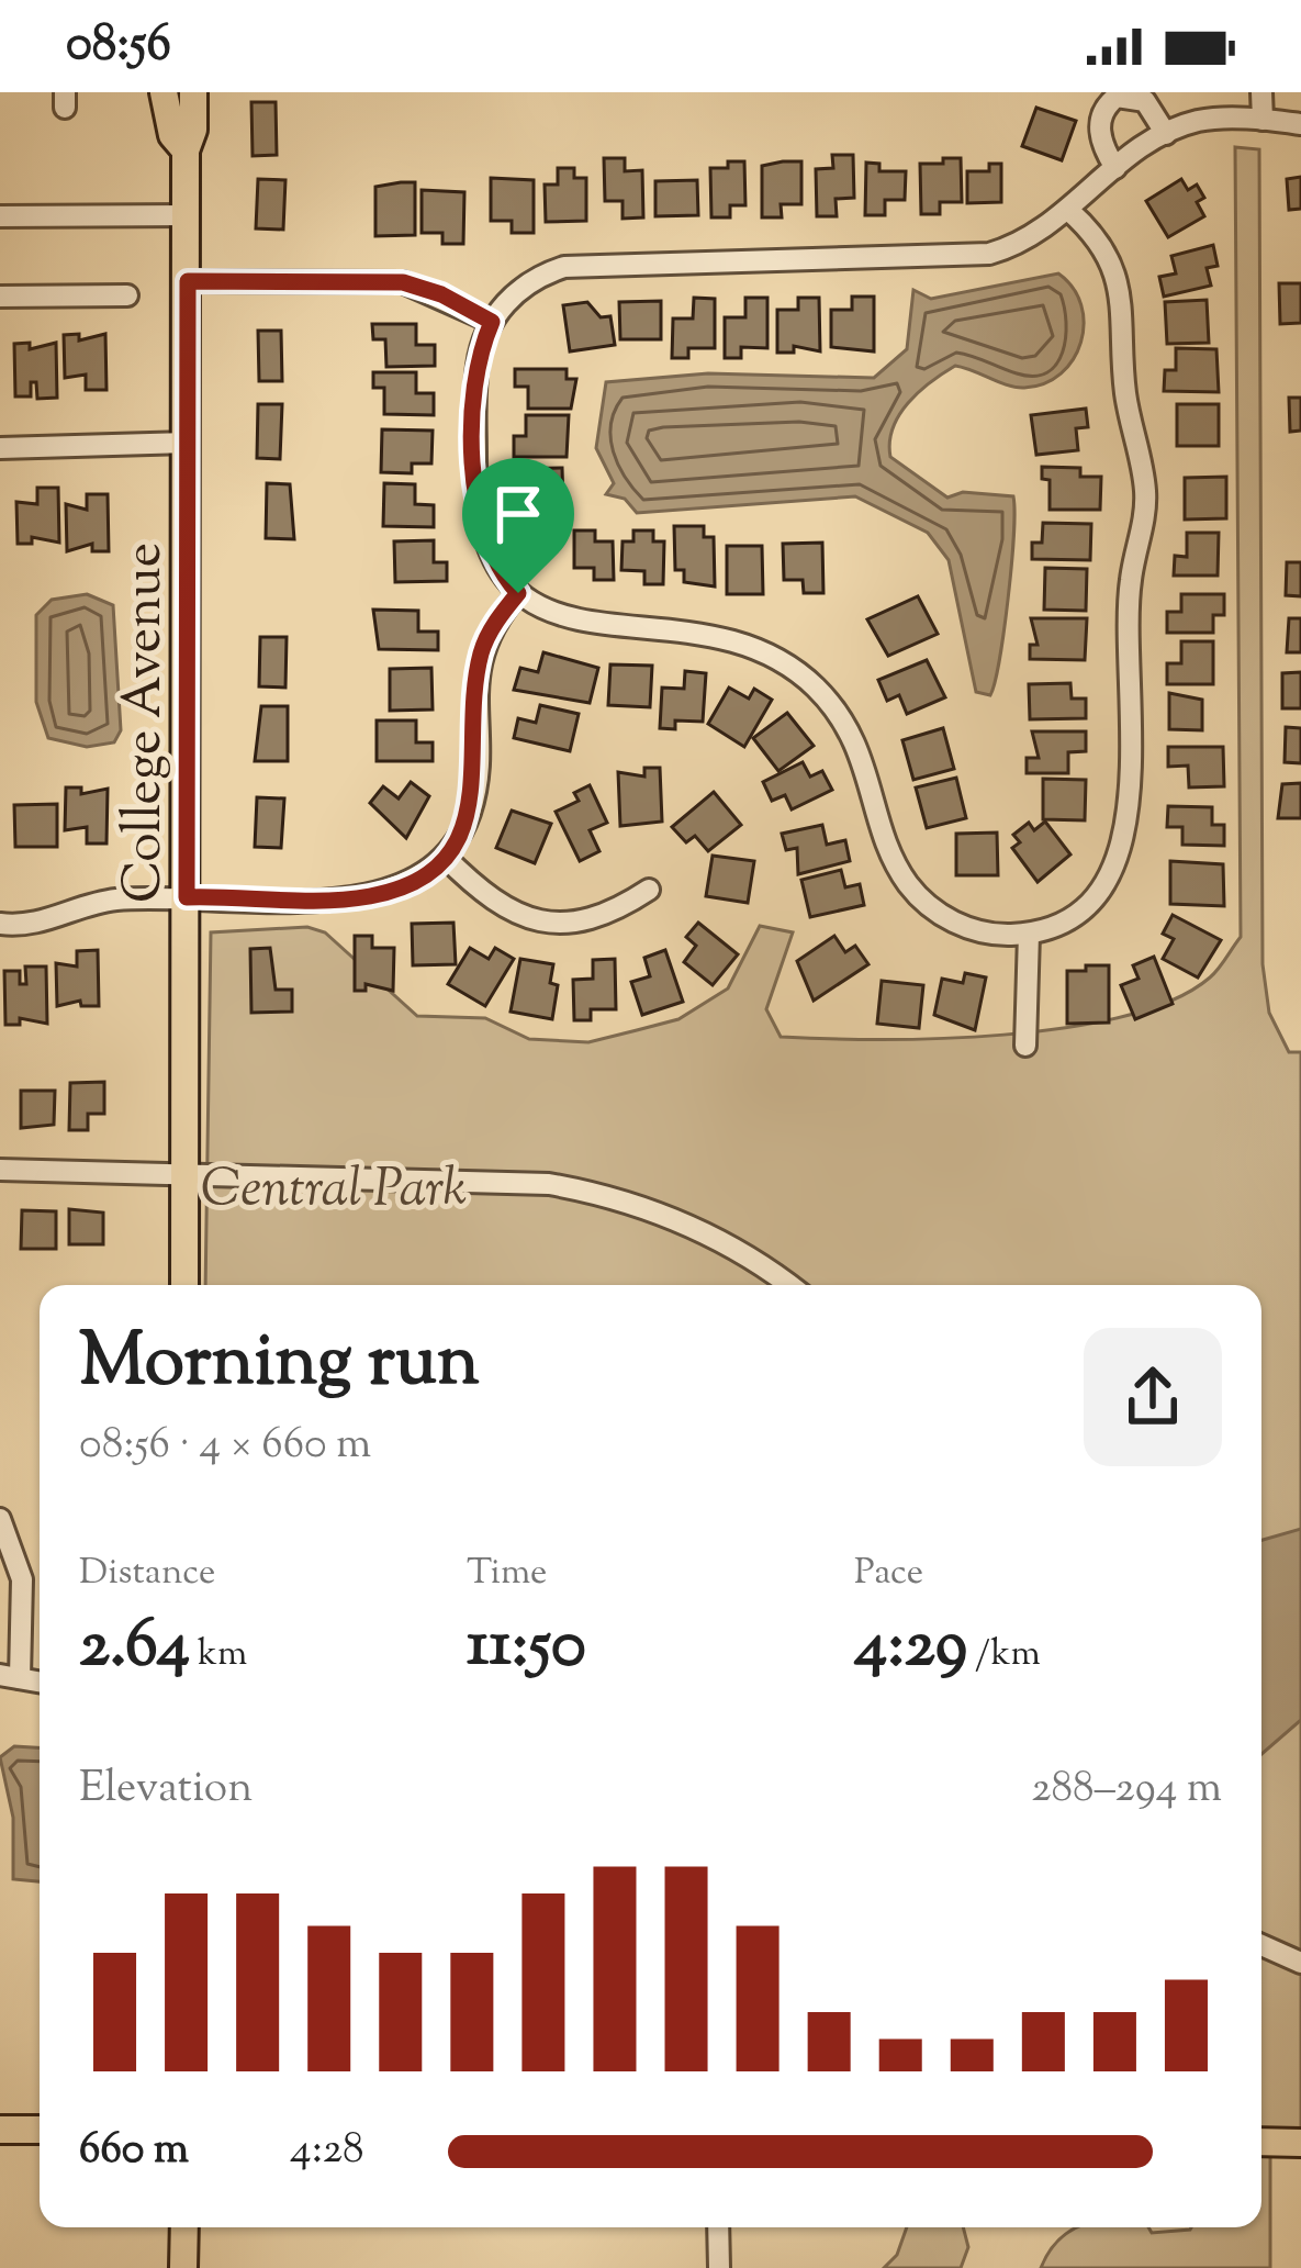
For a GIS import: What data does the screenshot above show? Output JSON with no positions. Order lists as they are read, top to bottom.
{
  "streets": {
    "main road": ["College Avenue"]
  },
  "parks": ["Central Park"],
  "page": {
    "status": "08:56",
    "heading": ["Morning run", "08:56 · 4 × 660 m"],
    "stats": [
      ["Distance", "2.64 km"],
      ["Time", "11:50"],
      ["Pace", "4:29 /km"]
    ],
    "chart": ["Elevation", "288–294 m"],
    "list": [
      {
        "name": "660 m",
        "note": "4:28"
      }
    ]
  }
}
